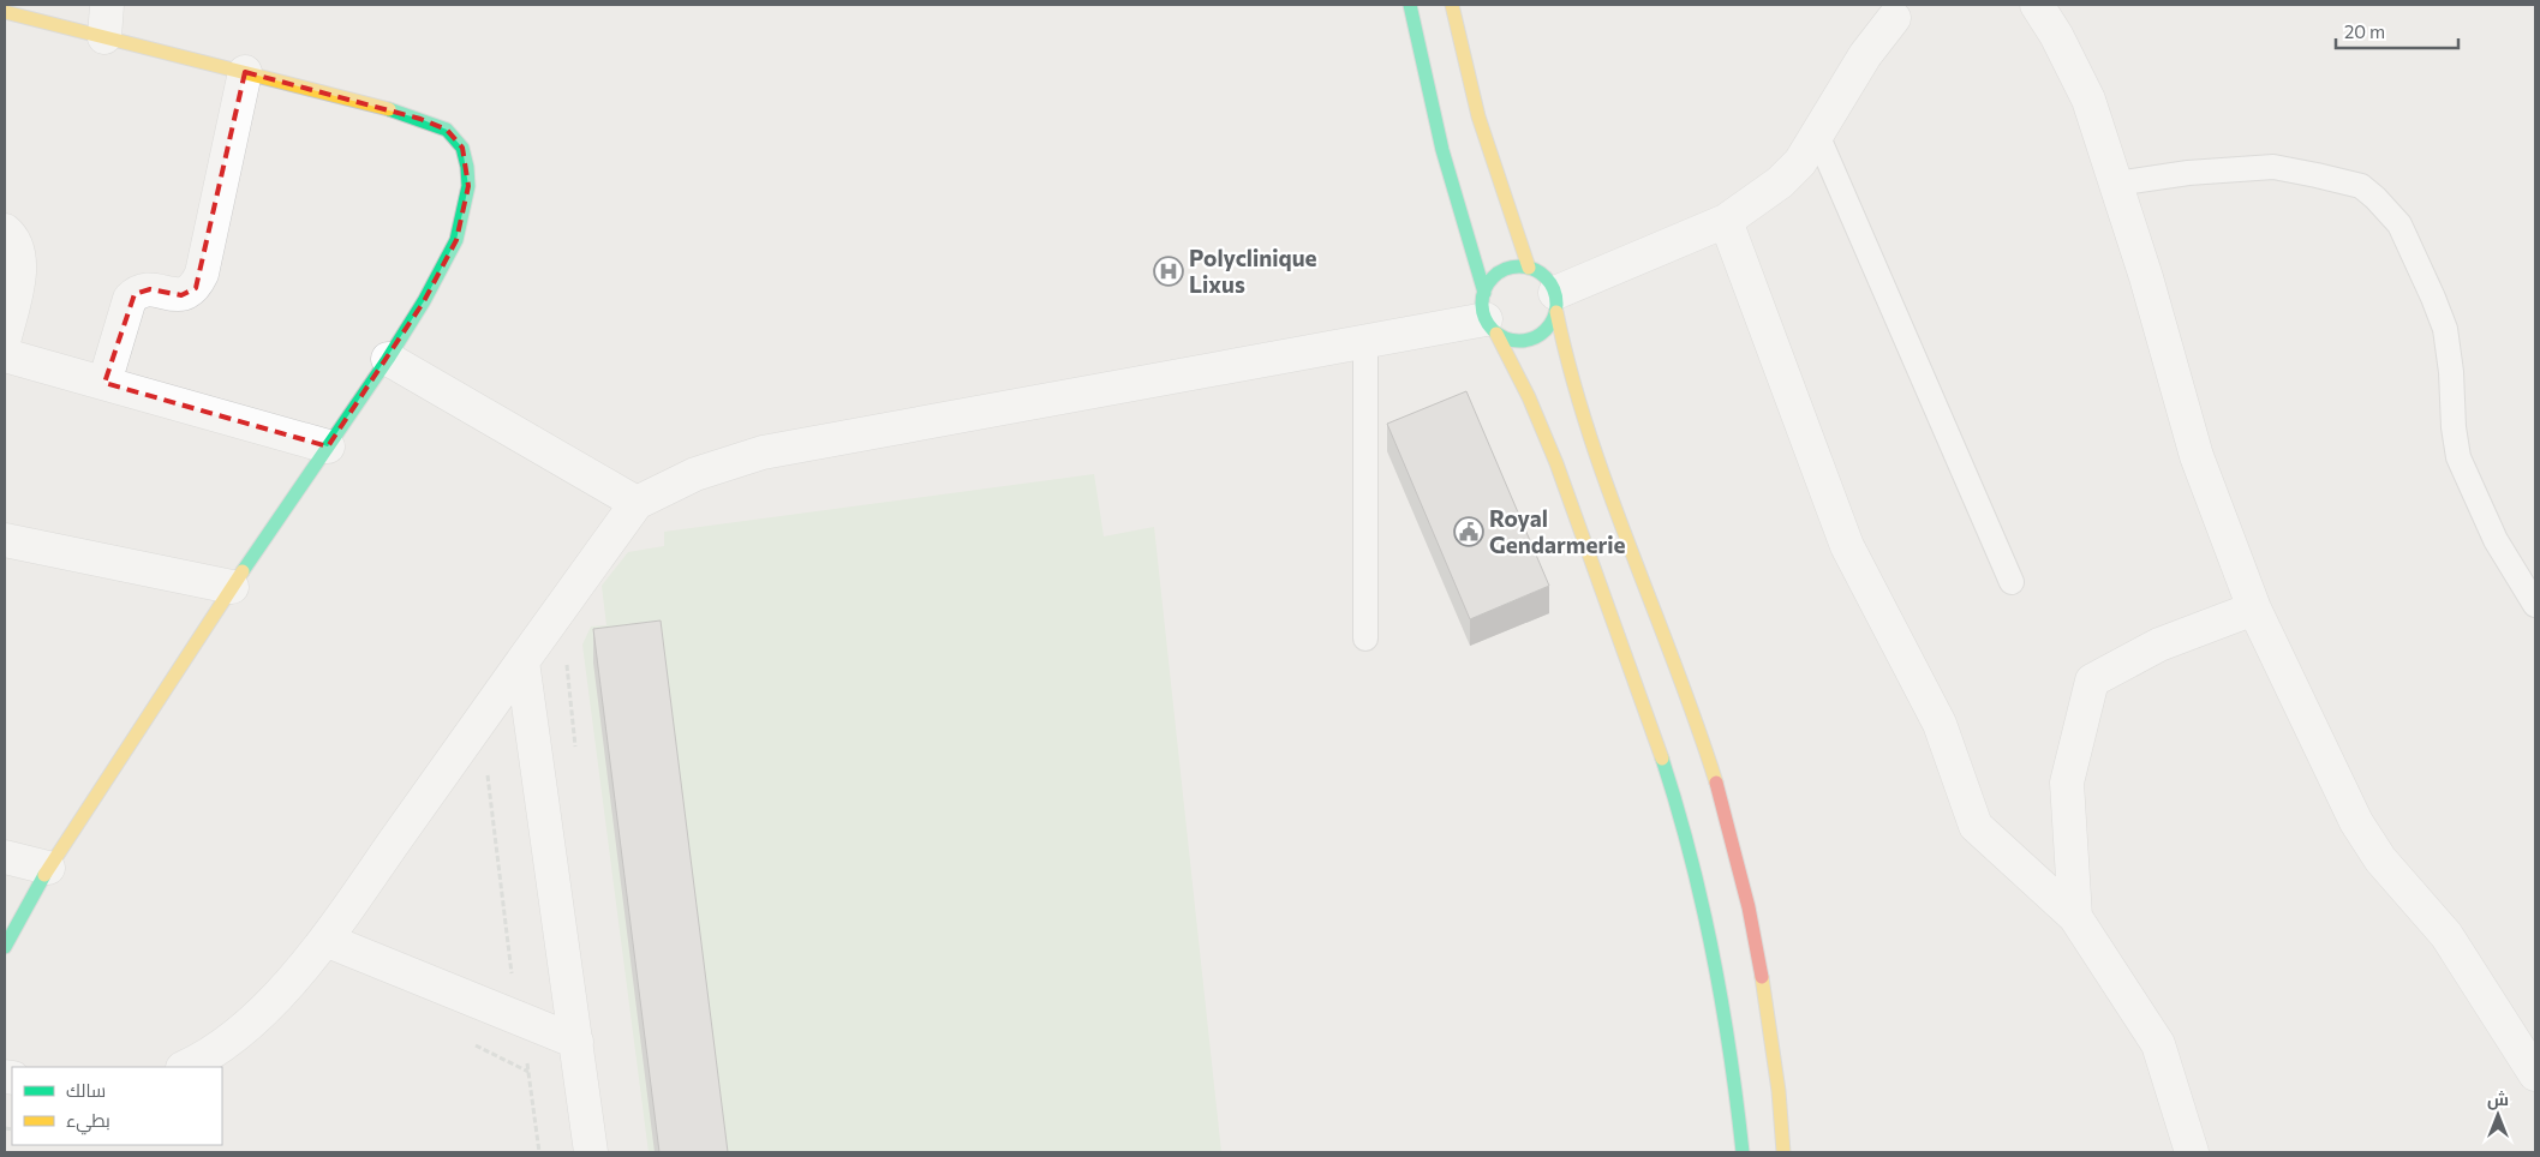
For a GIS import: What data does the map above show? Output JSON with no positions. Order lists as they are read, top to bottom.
{
  "places": {
    "hospital": ["Polyclinique Lixus"],
    "public building": ["Royal Gendarmerie"]
  },
  "legend": ["سالك", "بطيء"],
  "scale_bar": "20 m",
  "north": "top"
}
